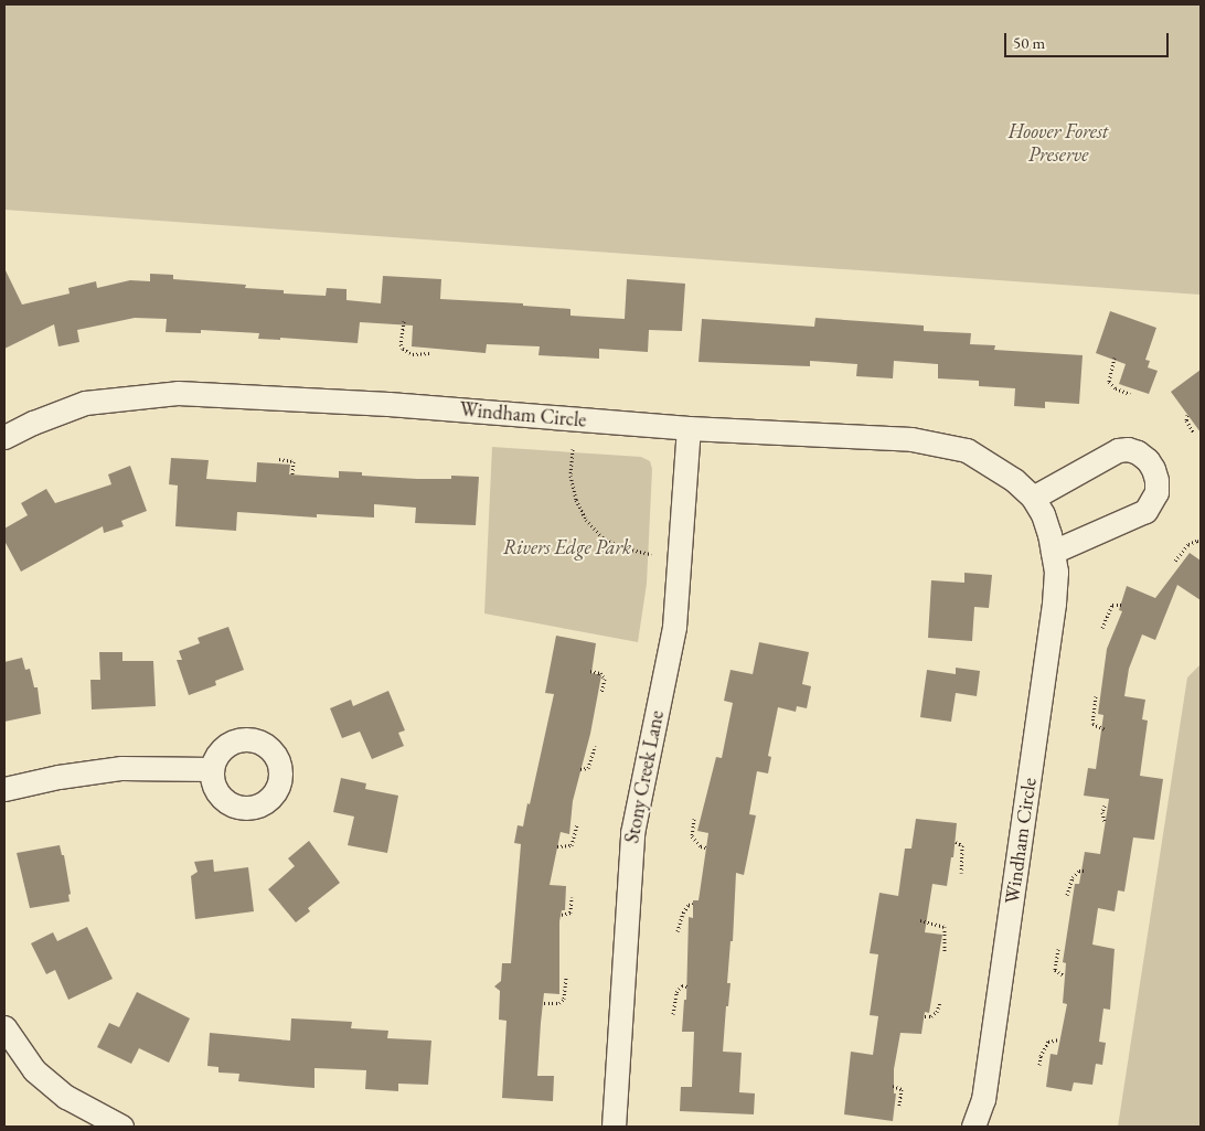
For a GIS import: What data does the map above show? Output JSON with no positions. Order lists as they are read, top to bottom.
{
  "streets": {
    "street": ["Windham Circle", "Stony Creek Lane"]
  },
  "crossings": [
    ["Windham Circle", "Stony Creek Lane"]
  ],
  "parks": ["Hoover Forest Preserve", "Rivers Edge Park"],
  "scale_bar": "50 m"
}
